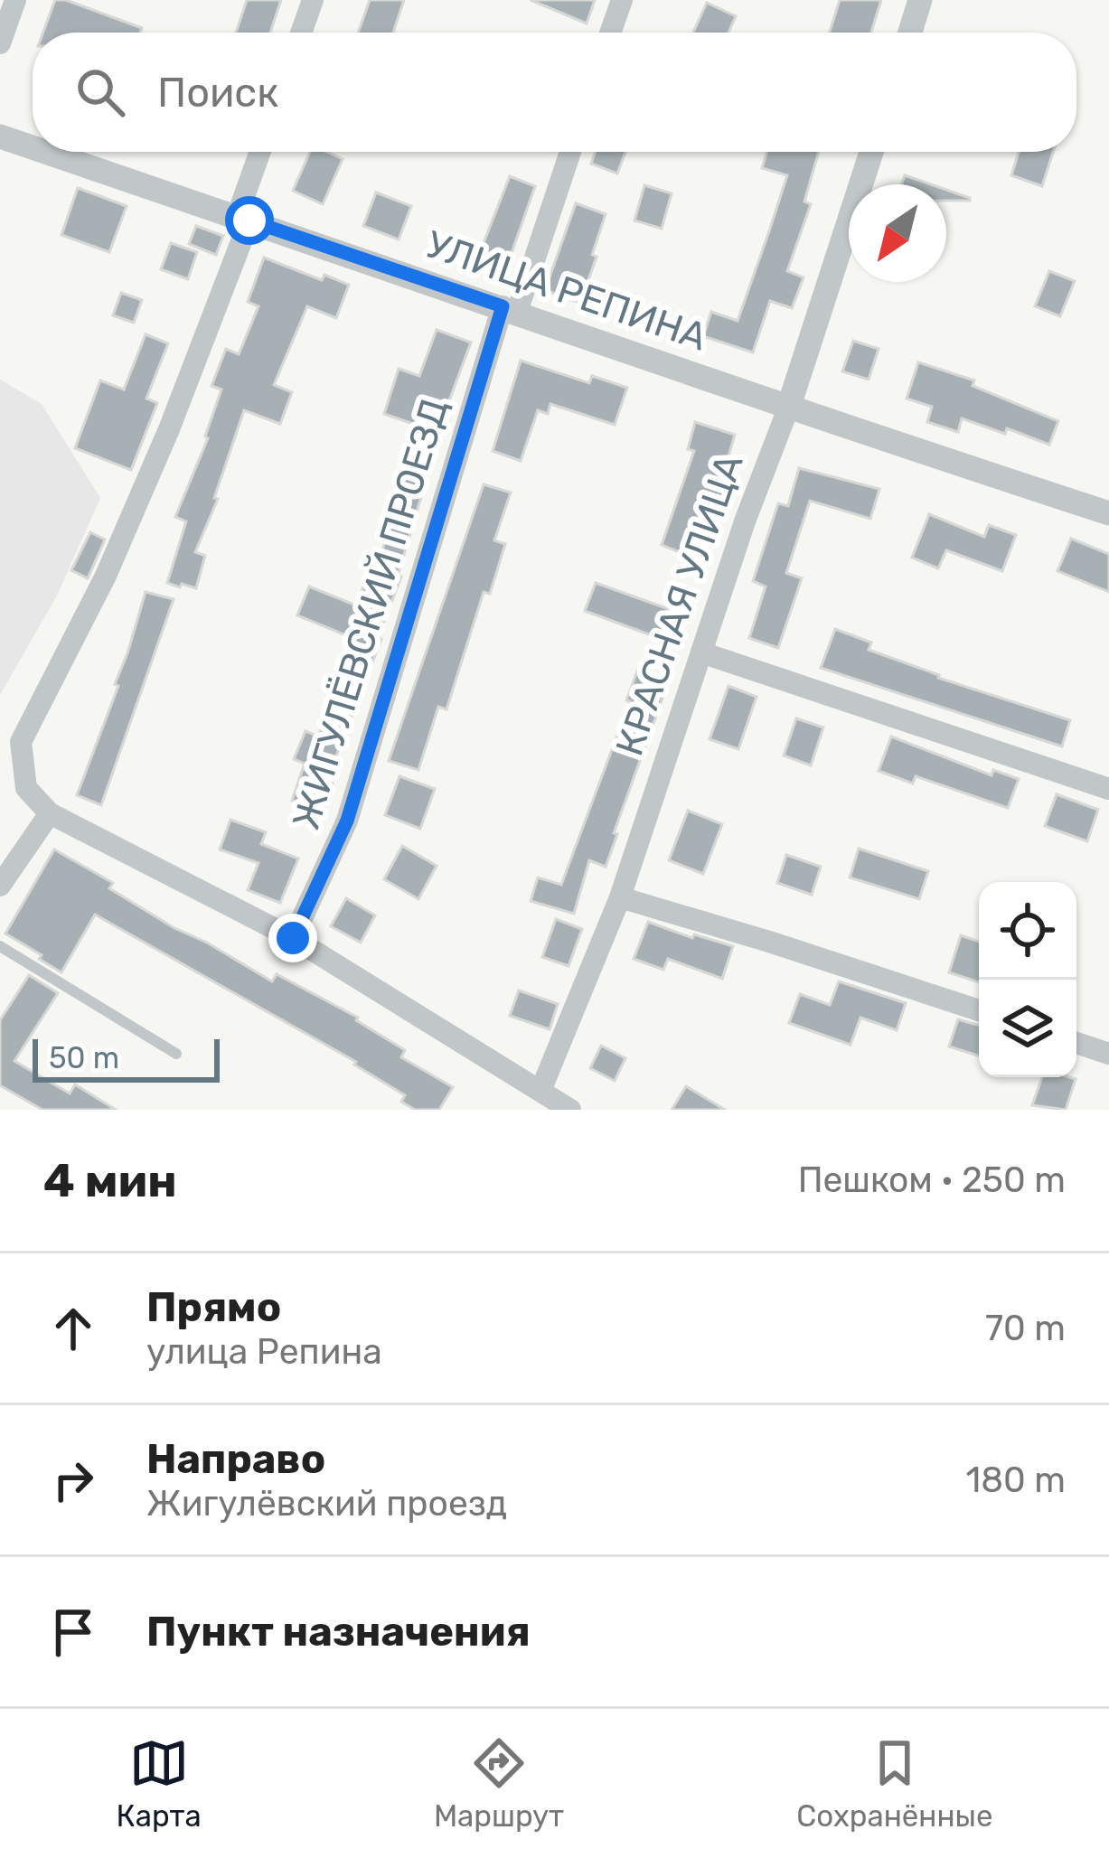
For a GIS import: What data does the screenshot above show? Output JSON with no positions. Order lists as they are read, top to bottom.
{
  "streets": {
    "street": ["УЛИЦА РЕПИНА", "КРАСНАЯ УЛИЦА", "ЖИГУЛЁВСКИЙ ПРОЕЗД"]
  },
  "crossings": [
    ["УЛИЦА РЕПИНА", "КРАСНАЯ УЛИЦА"],
    ["УЛИЦА РЕПИНА", "ЖИГУЛЁВСКИЙ ПРОЕЗД"]
  ],
  "scale_bar": "50 m",
  "north": "bottom left",
  "page": {
    "search": "Поиск",
    "scale": "50 m",
    "heading": ["4 мин", "Пешком · 250 m"],
    "list": [
      ["Прямо", "улица Репина", "70 m"],
      ["Направо", "Жигулёвский проезд", "180 m"],
      "Пункт назначения"
    ],
    "nav": ["Карта", "Маршрут", "Сохранённые"]
  }
}
